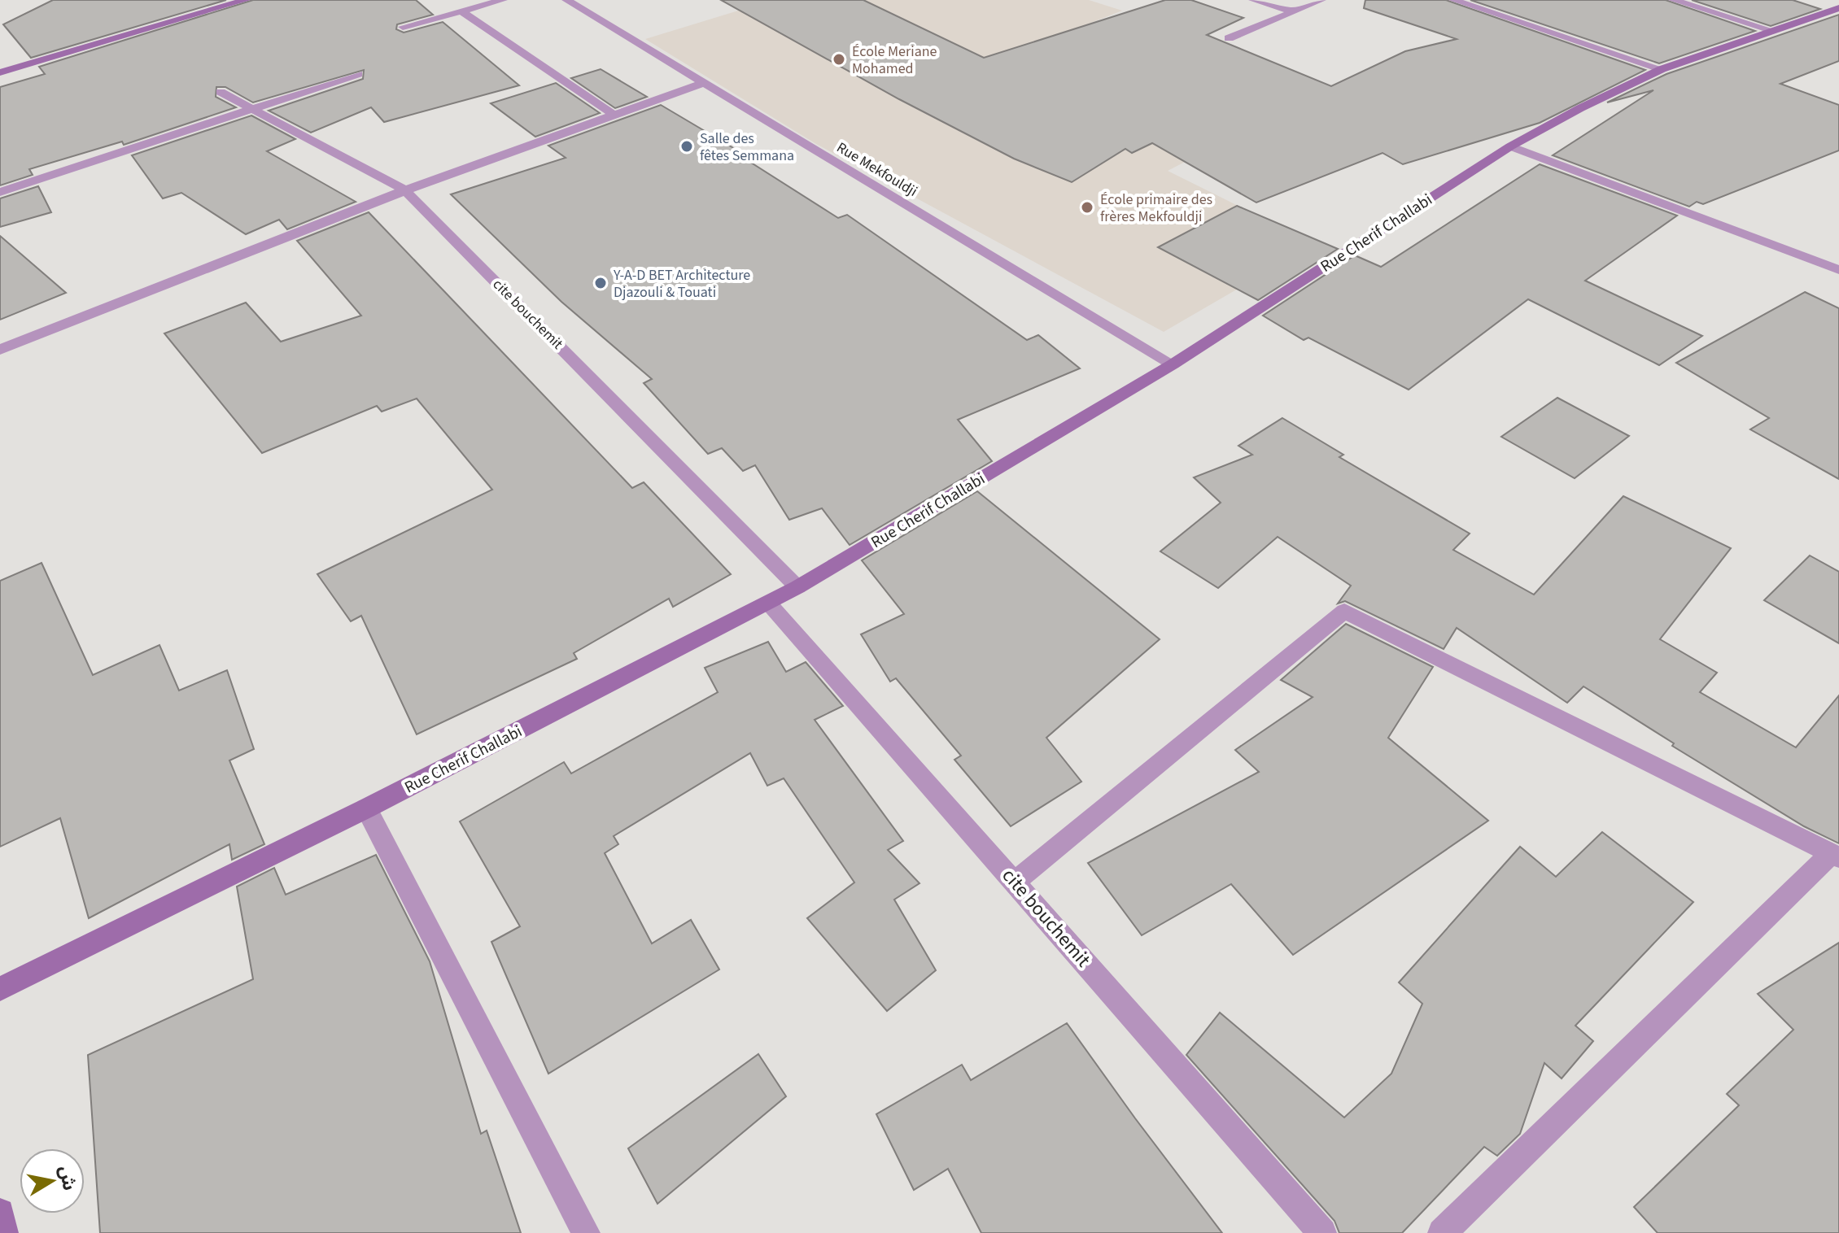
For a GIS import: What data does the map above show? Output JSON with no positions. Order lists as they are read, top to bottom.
{
  "streets": {
    "street": ["Rue Mekfouldji", "Rue Cherif Challabi", "cite bouchemit"]
  },
  "crossings": [
    ["Rue Mekfouldji", "Rue Cherif Challabi"],
    ["Rue Cherif Challabi", "cite bouchemit"]
  ],
  "places": [
    "École Meriane Mohamed",
    "Salle des fêtes Semmana",
    "École primaire des frères Mekfouldji",
    "Y-A-D BET Architecture Djazouli & Touati"
  ],
  "north": "right"
}
